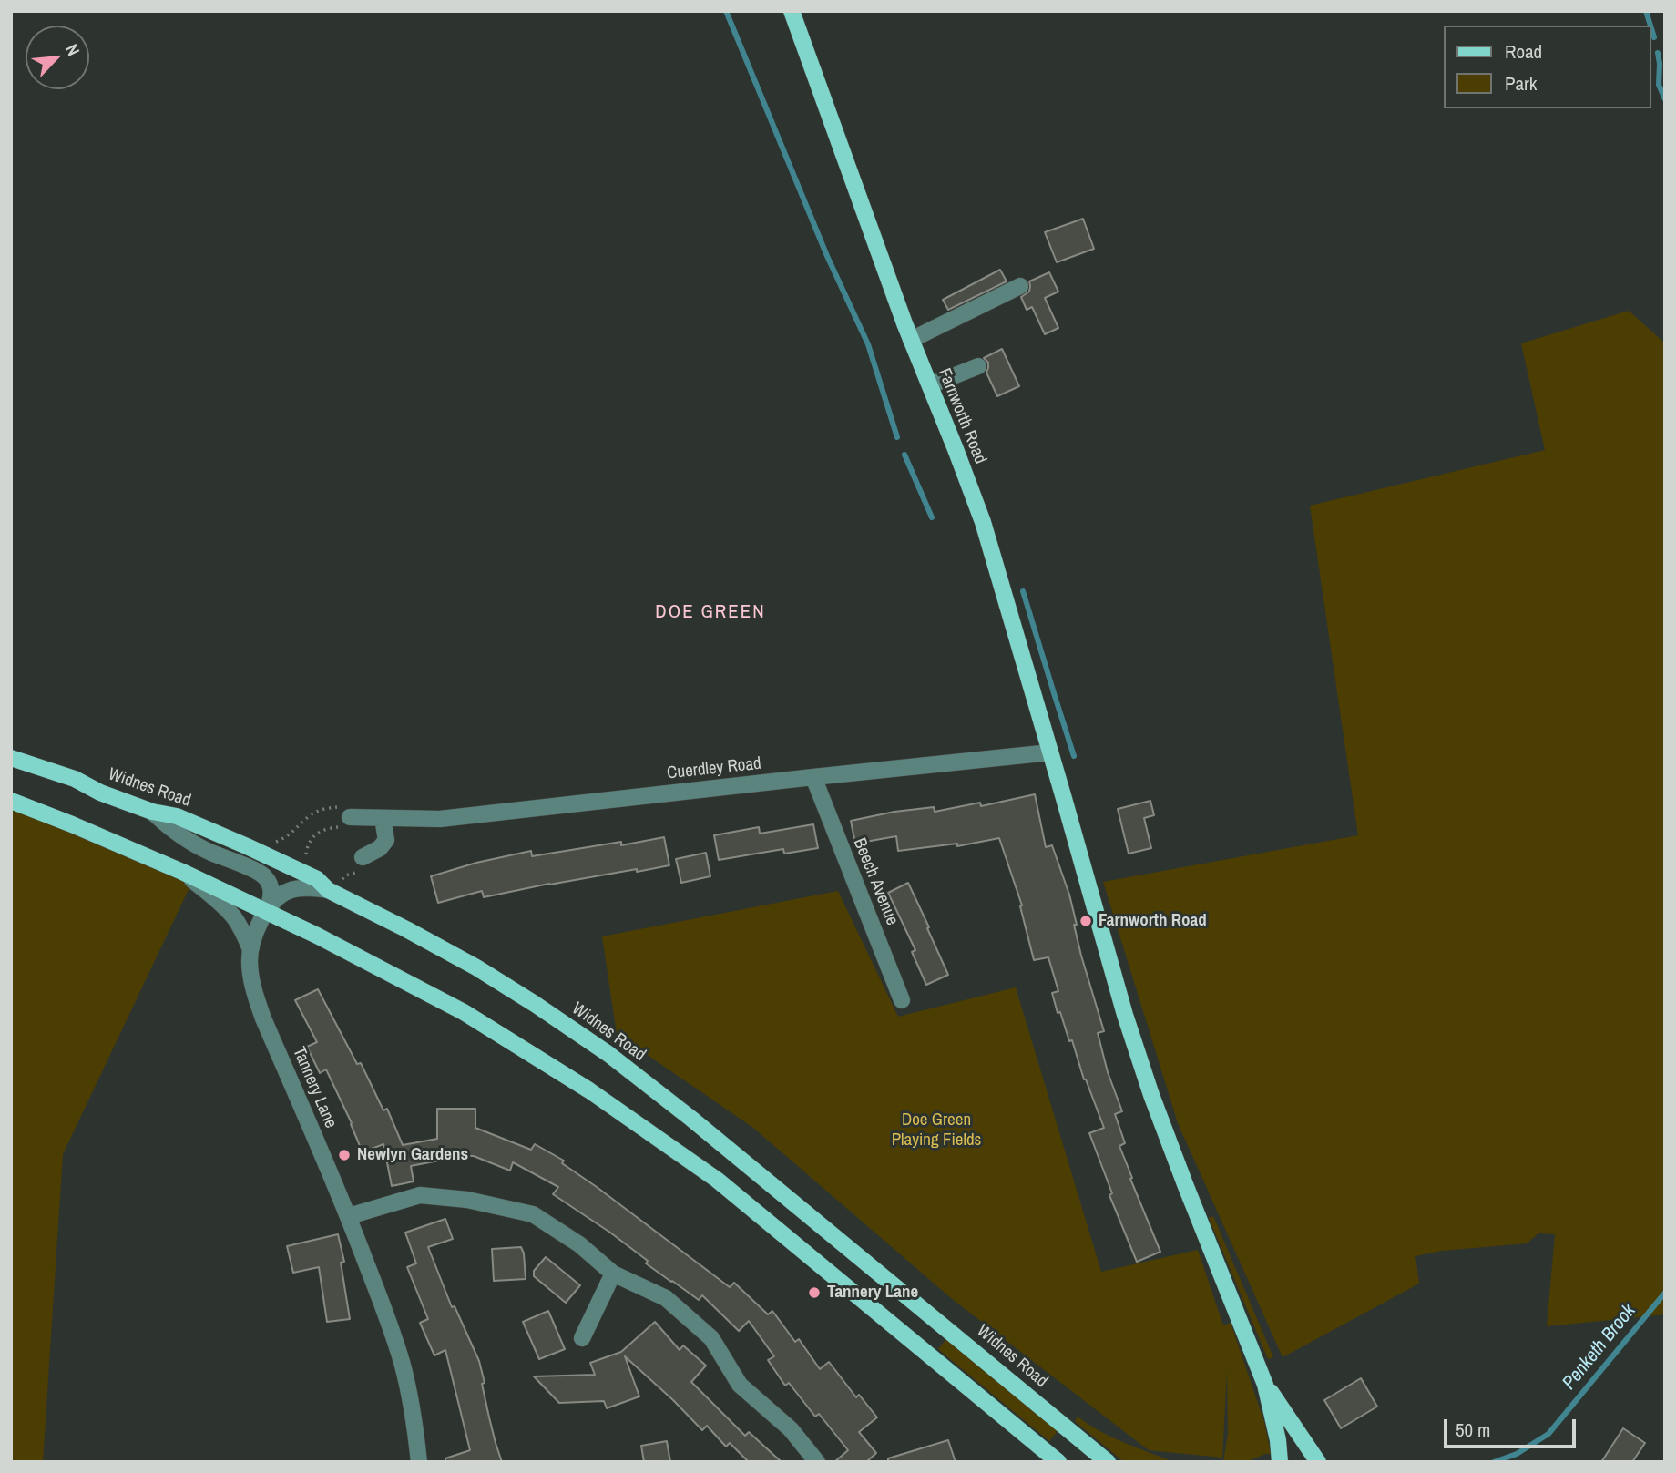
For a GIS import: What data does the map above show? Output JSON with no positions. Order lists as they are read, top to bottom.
{
  "streets": {
    "main road": ["Farnworth Road", "Widnes Road"],
    "street": ["Cuerdley Road", "Beech Avenue", "Tannery Lane"]
  },
  "crossings": [
    ["Farnworth Road", "Cuerdley Road"],
    ["Cuerdley Road", "Beech Avenue"]
  ],
  "districts": ["DOE GREEN"],
  "water": ["Penketh Brook"],
  "parks": ["Doe Green Playing Fields"],
  "places": ["Farnworth Road", "Newlyn Gardens", "Tannery Lane"],
  "legend": ["Road", "Park"],
  "scale_bar": "50 m",
  "north": "top right"
}
